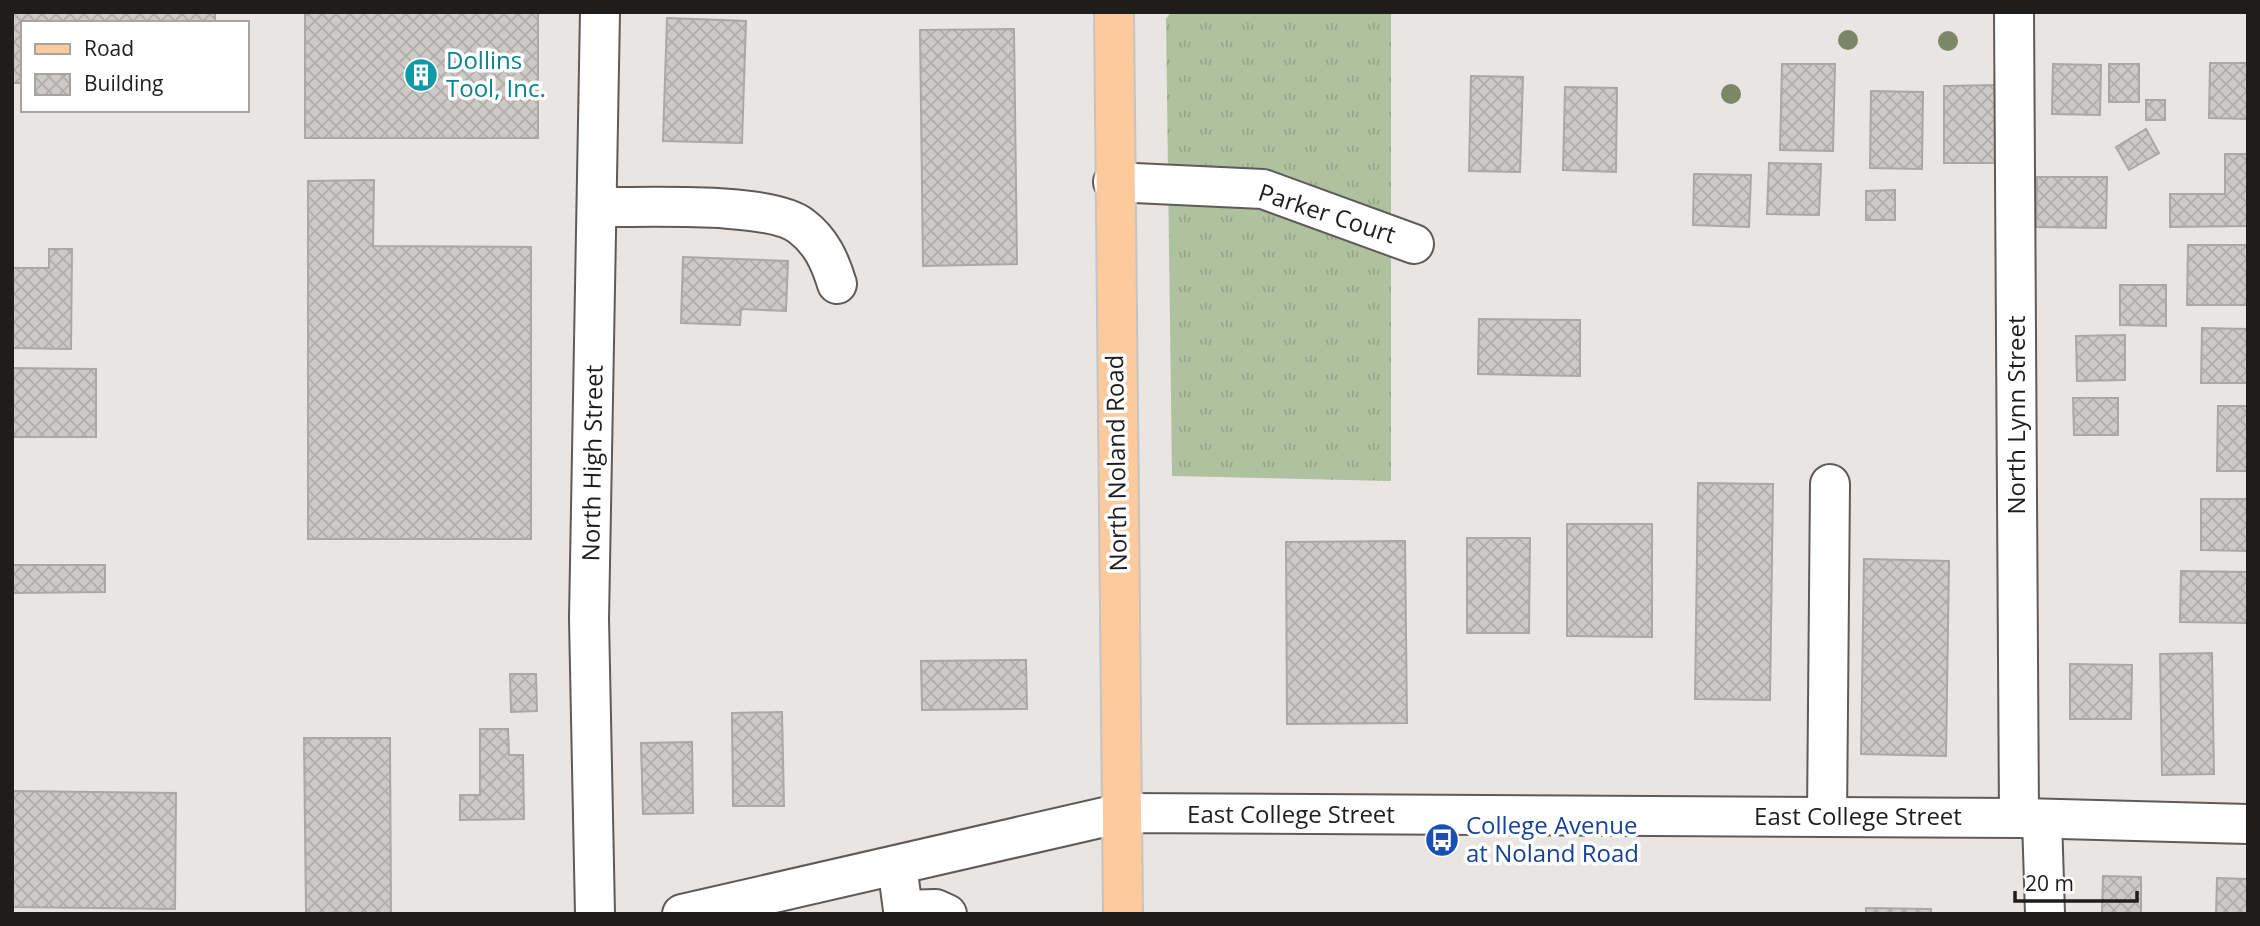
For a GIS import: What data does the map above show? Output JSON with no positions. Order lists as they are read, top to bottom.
{
  "streets": {
    "main road": ["North Noland Road"],
    "street": [
      "Parker Court",
      "North Lynn Street",
      "North High Street",
      "East College Street"
    ]
  },
  "crossings": [
    ["Parker Court", "North Noland Road"],
    ["North Lynn Street", "East College Street"],
    ["North Noland Road", "East College Street"]
  ],
  "places": {
    "building": ["Dollins Tool, Inc."],
    "bus stop": ["College Avenue at Noland Road"]
  },
  "legend": ["Road", "Building"],
  "scale_bar": "20 m"
}
